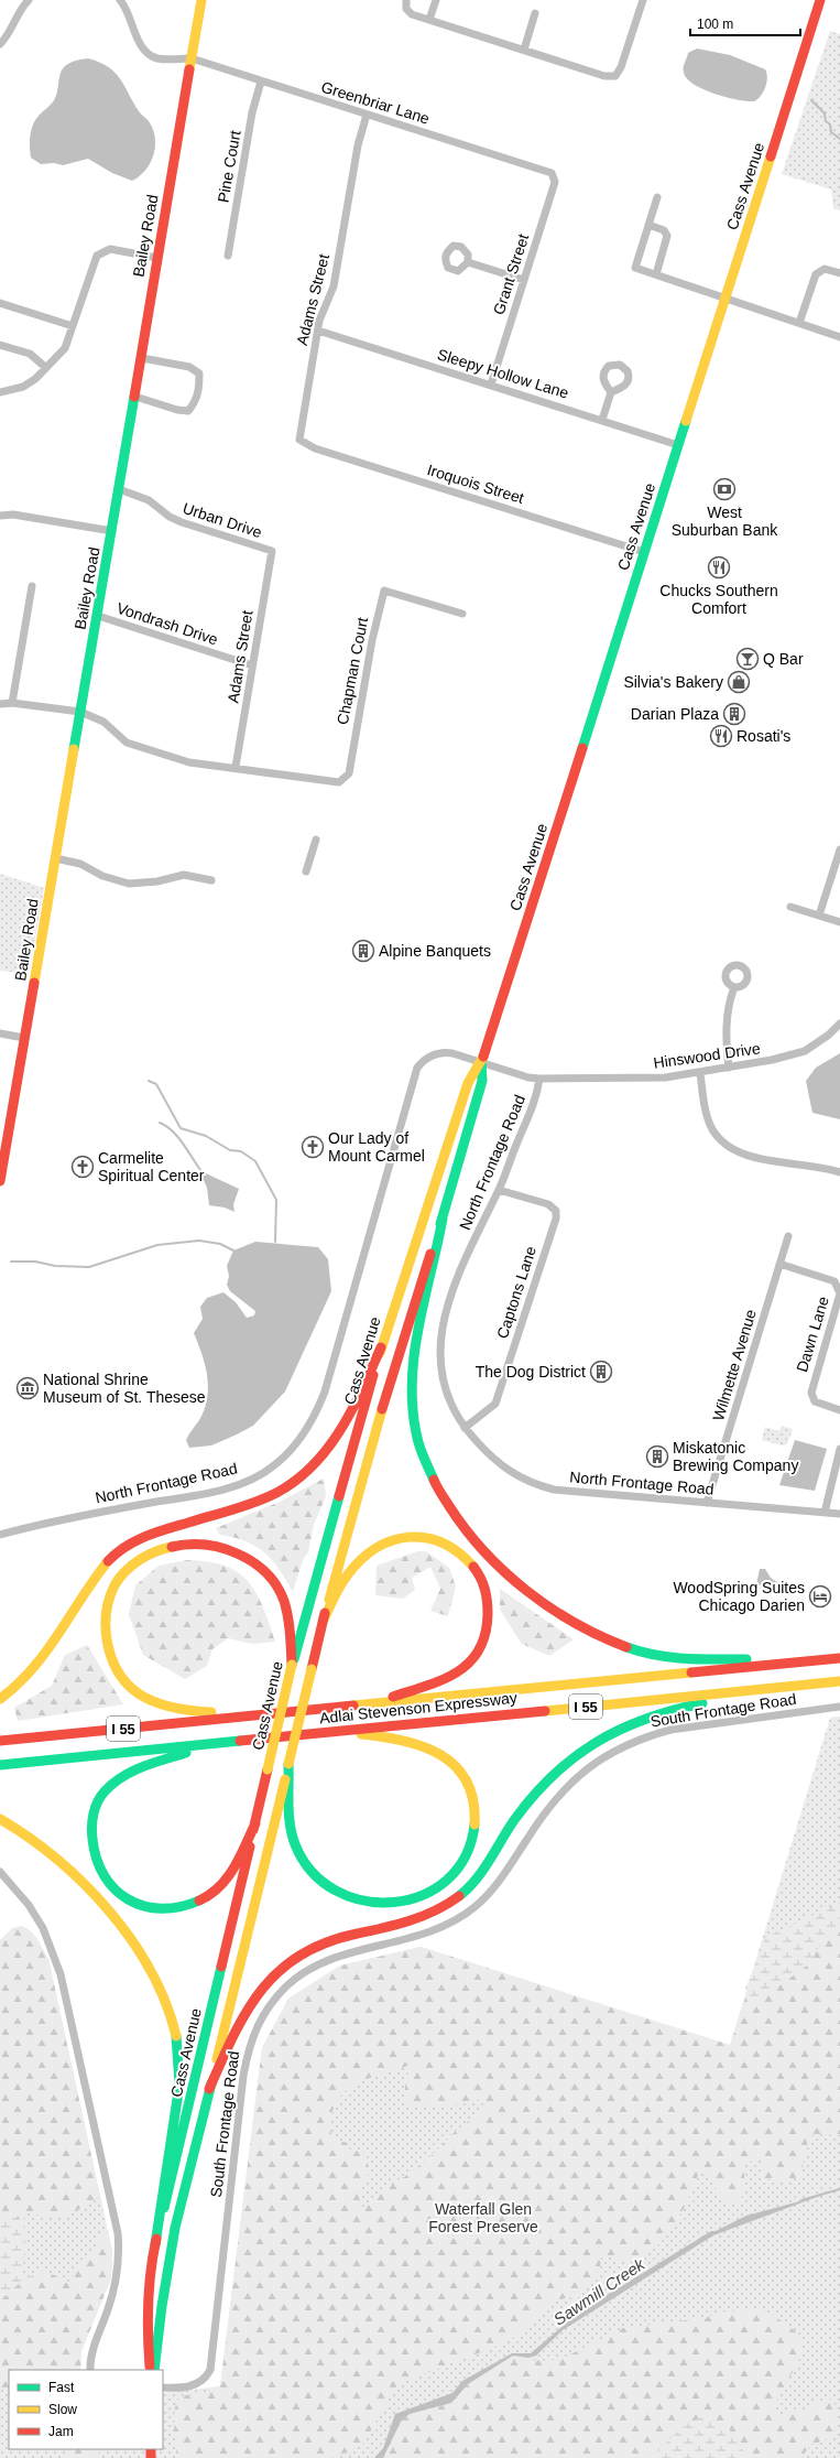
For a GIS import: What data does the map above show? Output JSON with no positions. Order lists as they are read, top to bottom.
{
  "streets": {
    "main road": [
      "Cass Avenue",
      "Bailey Road",
      "I 55",
      "Adlai Stevenson Expressway"
    ],
    "street": [
      "Greenbriar Lane",
      "Pine Court",
      "Grant Street",
      "Adams Street",
      "Sleepy Hollow Lane",
      "Iroquois Street",
      "Urban Drive",
      "Vondrash Drive",
      "Chapman Court",
      "Hinswood Drive",
      "North Frontage Road",
      "Captons Lane",
      "Dawn Lane",
      "Wilmette Avenue",
      "South Frontage Road"
    ]
  },
  "crossings": [
    ["Greenbriar Lane", "Pine Court"],
    ["Greenbriar Lane", "Bailey Road"],
    ["Greenbriar Lane", "Grant Street"],
    ["Greenbriar Lane", "Adams Street"],
    ["Cass Avenue", "Sleepy Hollow Lane"],
    ["Cass Avenue", "Iroquois Street"],
    ["Cass Avenue", "North Frontage Road"],
    ["Bailey Road", "Urban Drive"],
    ["Bailey Road", "Vondrash Drive"],
    ["Grant Street", "Sleepy Hollow Lane"],
    ["Adams Street", "Sleepy Hollow Lane"],
    ["Adams Street", "Iroquois Street"],
    ["Adams Street", "Urban Drive"],
    ["Adams Street", "Vondrash Drive"],
    ["Adams Street", "Chapman Court"],
    ["Hinswood Drive", "North Frontage Road"],
    ["North Frontage Road", "Captons Lane"],
    ["North Frontage Road", "Wilmette Avenue"],
    ["Dawn Lane", "Wilmette Avenue"]
  ],
  "water": ["Sawmill Creek"],
  "parks": ["Waterfall Glen Forest Preserve"],
  "places": {
    "bank": ["West Suburban Bank"],
    "restaurant": ["Chucks Southern Comfort", "Rosati's"],
    "bar": ["Q Bar"],
    "shop": ["Silvia's Bakery"],
    "building": [
      "Darian Plaza",
      "Alpine Banquets",
      "The Dog District",
      "Miskatonic Brewing Company"
    ],
    "church": ["Our Lady of Mount Carmel", "Carmelite Spiritual Center"],
    "museum": ["National Shrine Museum of St. Thesese"],
    "hotel": ["WoodSpring Suites Chicago Darien"]
  },
  "legend": ["Fast", "Slow", "Jam"],
  "scale_bar": "100 m"
}
